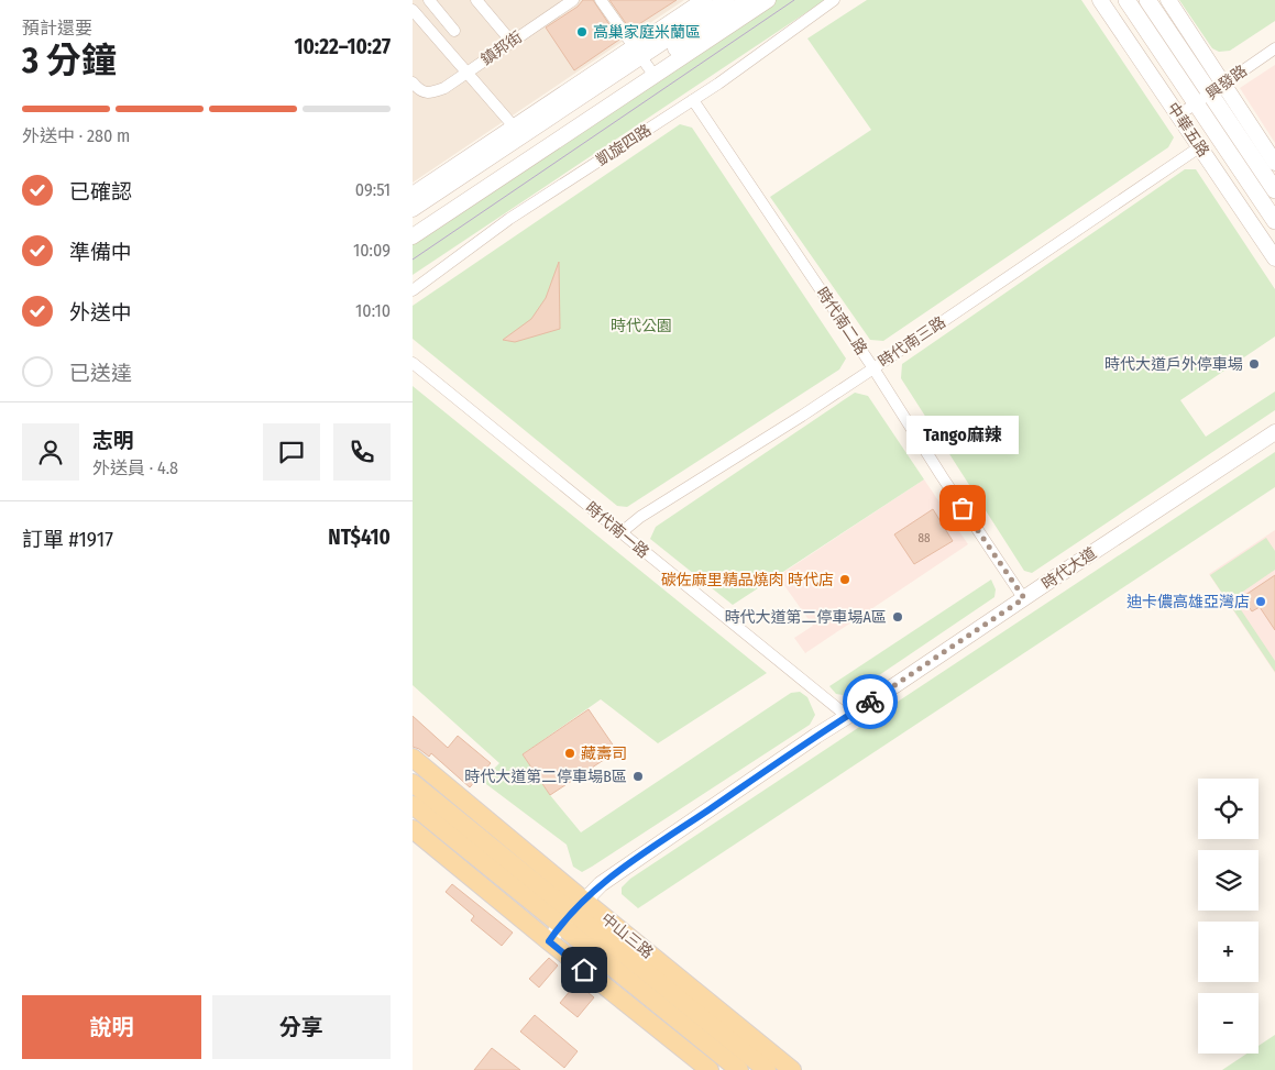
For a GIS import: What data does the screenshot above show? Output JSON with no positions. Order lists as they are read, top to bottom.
{
  "streets": {
    "main road": ["中華五路", "中山三路"],
    "street": [
      "鎮邦街",
      "興發路",
      "凱旋四路",
      "時代南二路",
      "時代南三路",
      "時代南一路",
      "時代大道"
    ]
  },
  "crossings": [
    ["興發路", "中華五路"],
    ["中華五路", "時代南三路"],
    ["凱旋四路", "時代南二路"],
    ["時代南二路", "時代南三路"],
    ["時代南二路", "時代大道"],
    ["時代南三路", "時代南一路"],
    ["時代南一路", "時代大道"],
    ["時代大道", "中山三路"]
  ],
  "parks": ["時代公園"],
  "places": [
    "高巢家庭米蘭區",
    "時代大道戶外停車場",
    "Tango麻辣",
    "碳佐麻里精品燒肉 時代店",
    "迪卡儂高雄亞灣店",
    "時代大道第二停車場A區",
    "藏壽司",
    "時代大道第二停車場B區"
  ],
  "house_numbers": ["88"],
  "page": {
    "heading": ["3 分鐘", "預計還要", "10:22–10:27"],
    "panel": [
      "志明",
      "外送員 · 4.8",
      "訂單 #1917",
      "NT$410"
    ],
    "bar": "外送中 · 280 m",
    "list": [
      ["已確認", "09:51"],
      ["準備中", "10:09"],
      ["外送中", "10:10"],
      "已送達"
    ],
    "bubble": "Tango麻辣",
    "map_buttons": ["+", "−"],
    "buttons": ["說明", "分享"]
  }
}
